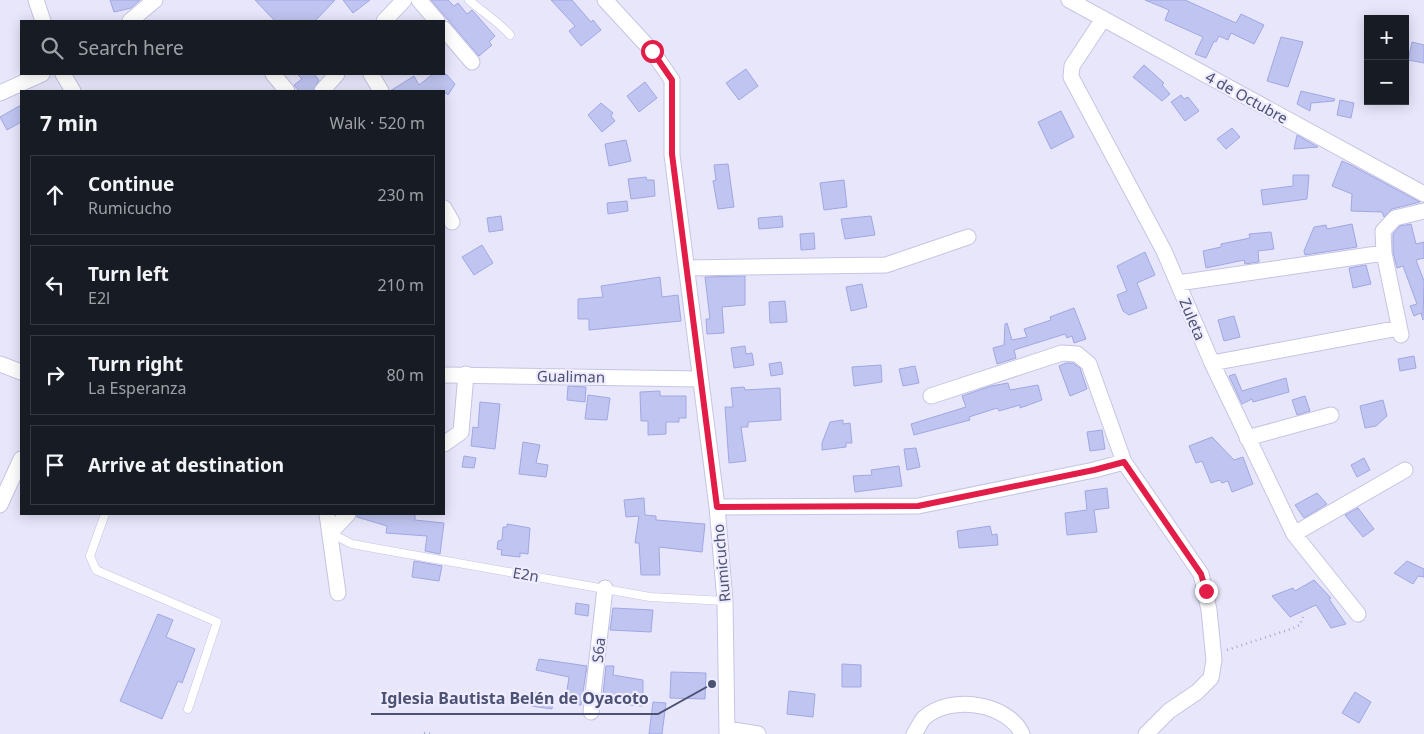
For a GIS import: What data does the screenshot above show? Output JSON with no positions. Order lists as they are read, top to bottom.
{
  "streets": {
    "street": [
      "4 de Octubre",
      "Zuleta",
      "Gualiman",
      "Rumicucho",
      "S6a"
    ],
    "lane": ["E2n"]
  },
  "crossings": [
    ["4 de Octubre", "Zuleta"],
    ["Gualiman", "Rumicucho"],
    ["Rumicucho", "E2n"],
    ["E2n", "S6a"]
  ],
  "places": ["Iglesia Bautista Belén de Oyacoto"],
  "page": {
    "map_buttons": ["+", "−"],
    "search": "Search here",
    "heading": ["7 min", "Walk · 520 m"],
    "list": [
      ["Continue", "Rumicucho", "230 m"],
      ["Turn left", "E2l", "210 m"],
      ["Turn right", "La Esperanza", "80 m"],
      "Arrive at destination"
    ]
  }
}
